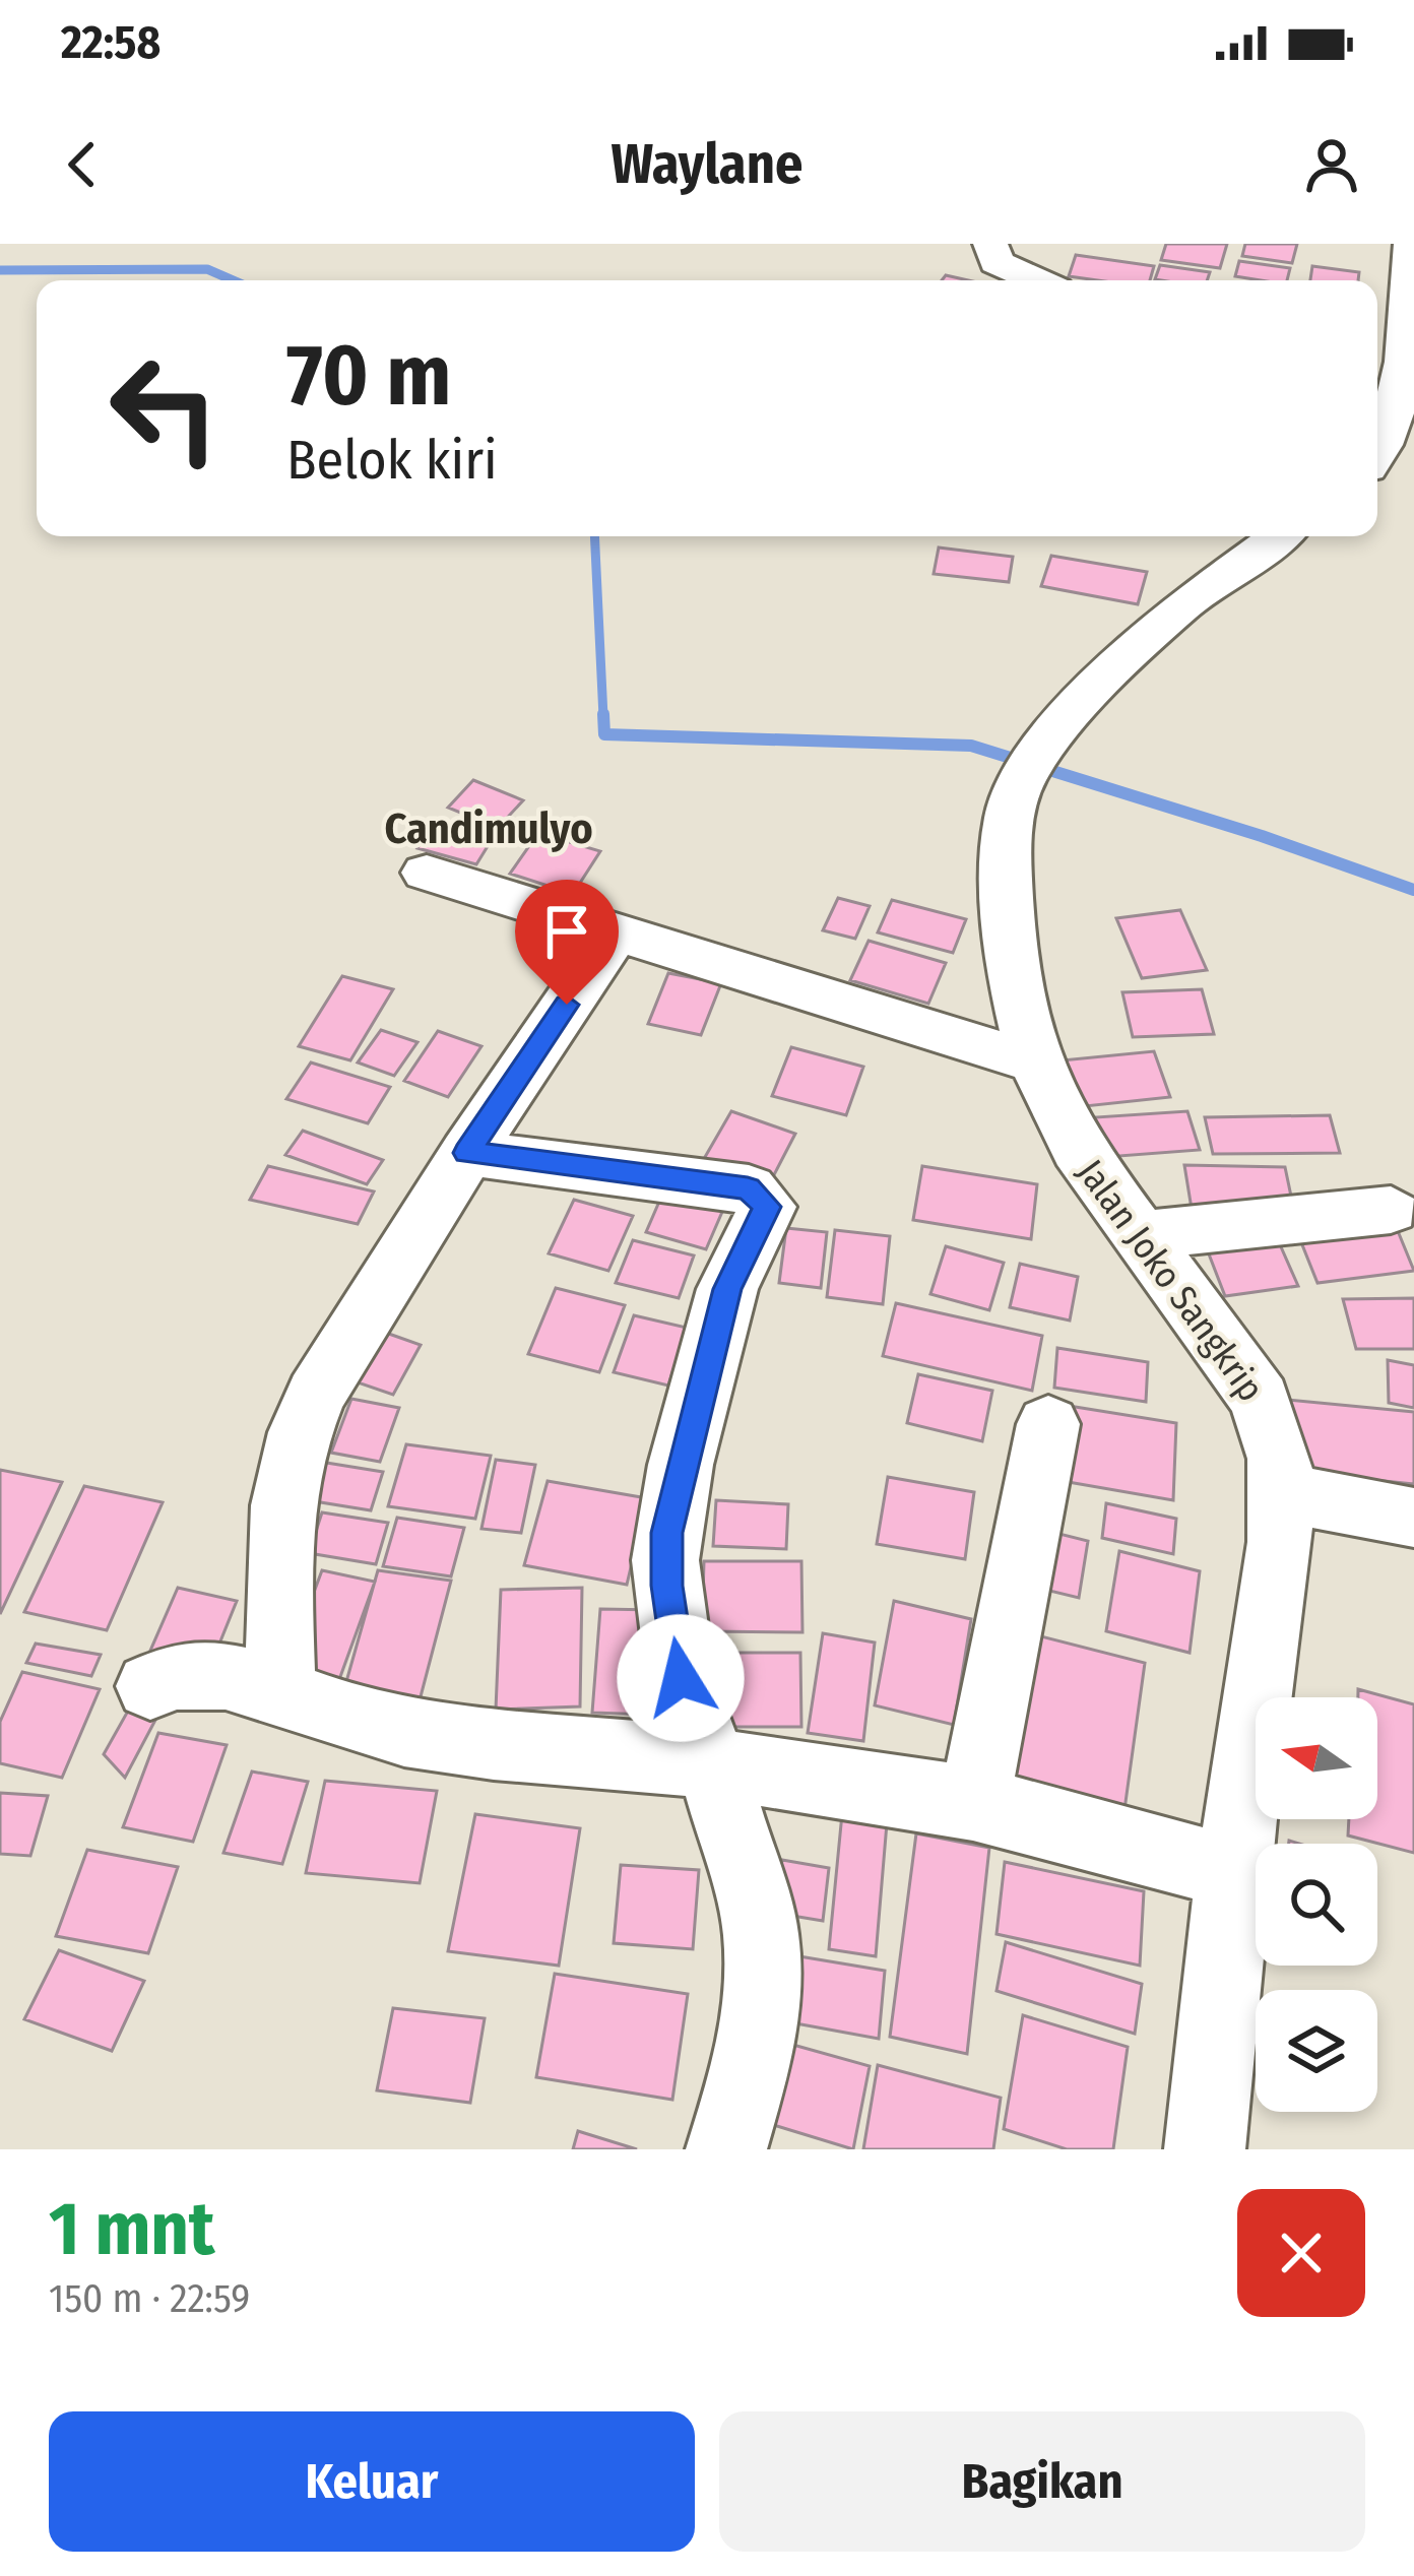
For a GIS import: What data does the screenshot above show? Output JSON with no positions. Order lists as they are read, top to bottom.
{
  "streets": {
    "street": ["Jalan Joko Sangkrip"]
  },
  "districts": ["Candimulyo"],
  "north": "left",
  "page": {
    "status": "22:58",
    "header": "Waylane",
    "turn": ["70 m", "Belok kiri"],
    "heading": ["1 mnt", "150 m · 22:59"],
    "buttons": ["Keluar", "Bagikan"]
  }
}
